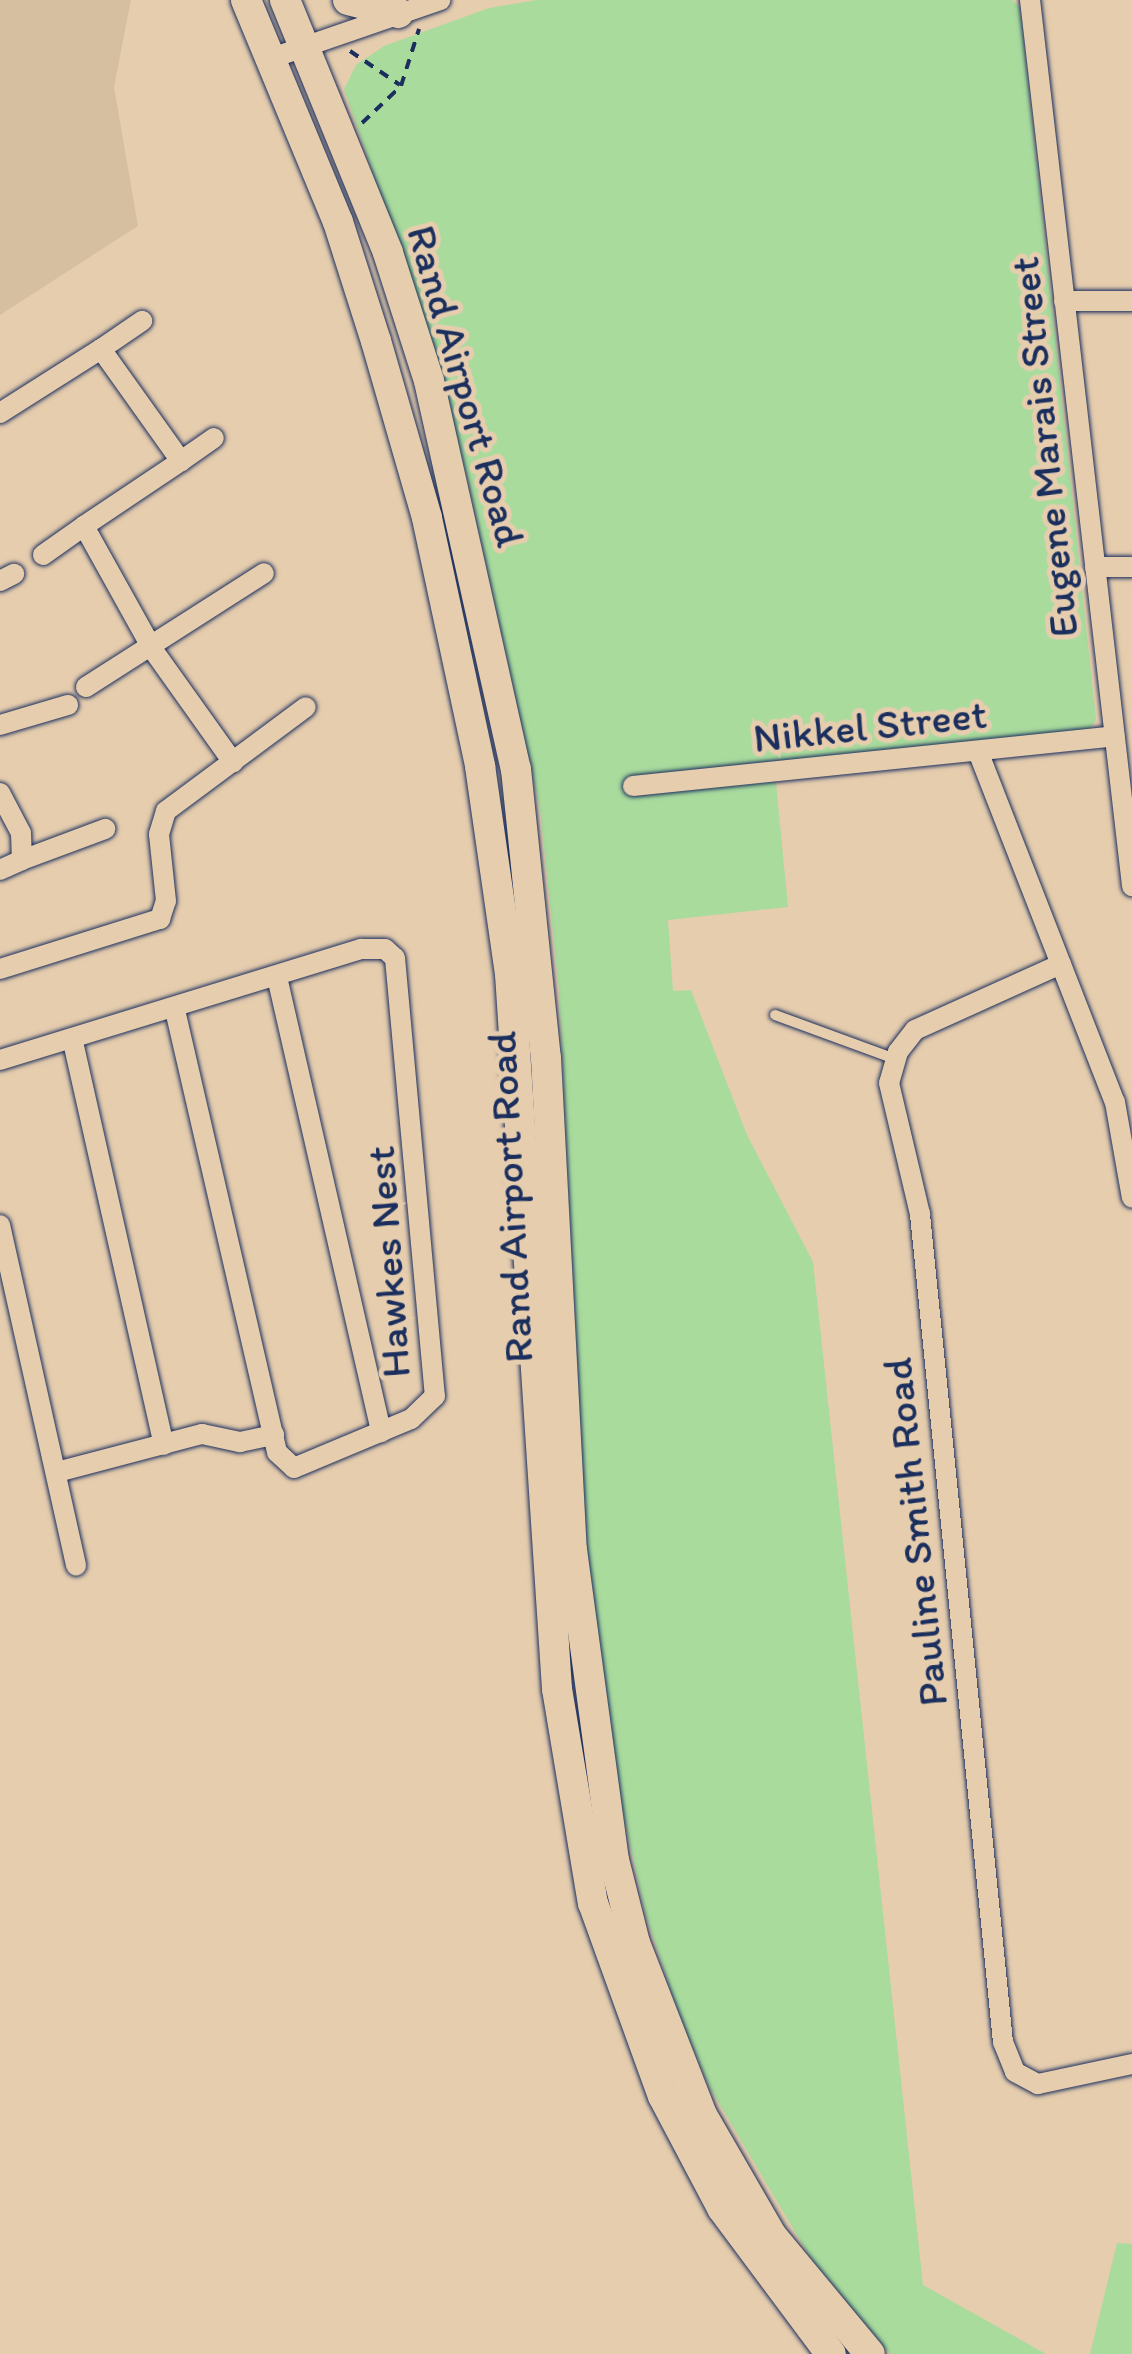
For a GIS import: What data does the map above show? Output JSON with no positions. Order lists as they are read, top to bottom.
{
  "streets": {
    "main road": ["Rand Airport Road"],
    "street": [
      "Eugene Marais Street",
      "Nikkel Street",
      "Hawkes Nest",
      "Pauline Smith Road"
    ]
  },
  "crossings": [
    ["Eugene Marais Street", "Nikkel Street"]
  ]
}
